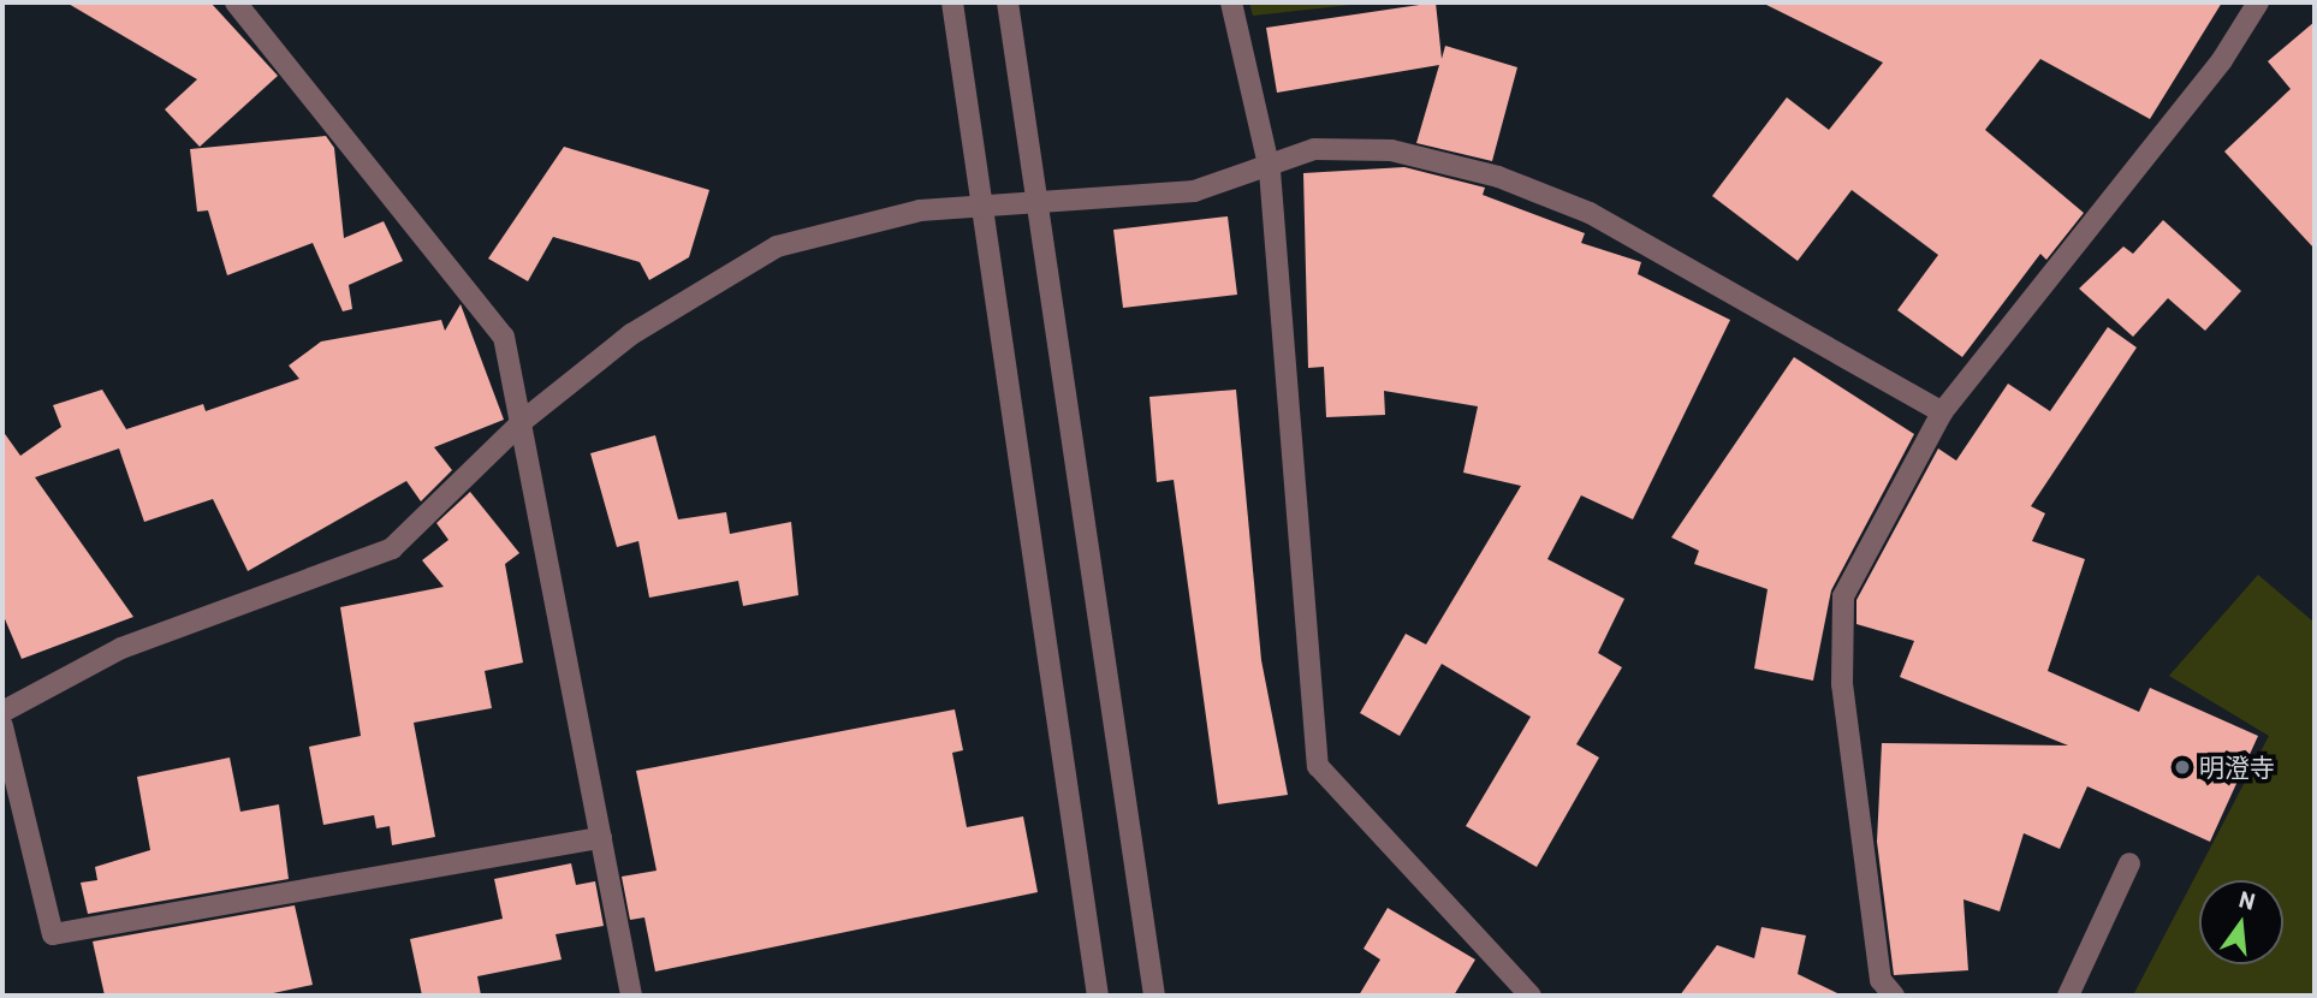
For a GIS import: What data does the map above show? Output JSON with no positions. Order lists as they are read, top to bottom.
{
  "places": ["明澄寺"],
  "north": "top"
}
